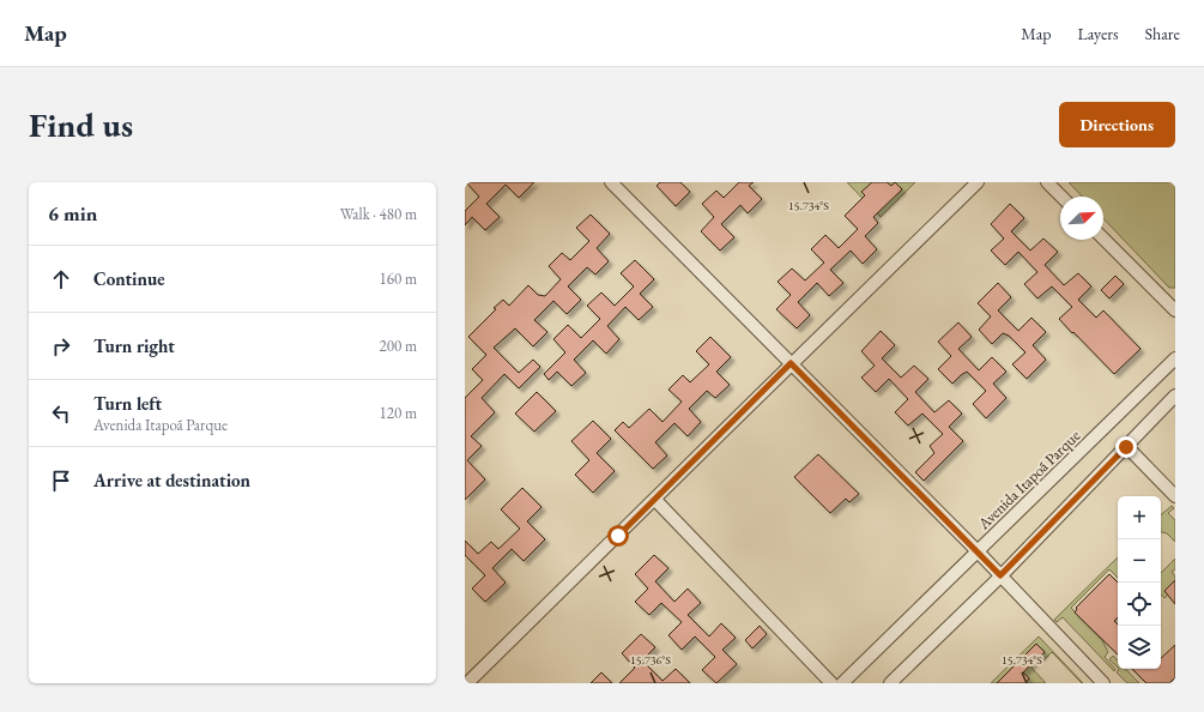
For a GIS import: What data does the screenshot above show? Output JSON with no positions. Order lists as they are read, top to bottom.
{
  "streets": {
    "street": ["Avenida Itapoã Parque"]
  },
  "north": "top right",
  "page": {
    "header": "Map",
    "nav": ["Map", "Layers", "Share"],
    "buttons": "Directions",
    "title": "Find us",
    "heading": ["6 min", "Walk · 480 m"],
    "list": [
      ["Continue", "160 m"],
      ["Turn right", "200 m"],
      ["Turn left", "Avenida Itapoã Parque", "120 m"],
      "Arrive at destination"
    ],
    "map_buttons": ["+", "−"]
  },
  "coordinates": ["15.734°S", "15.736°S"]
}
